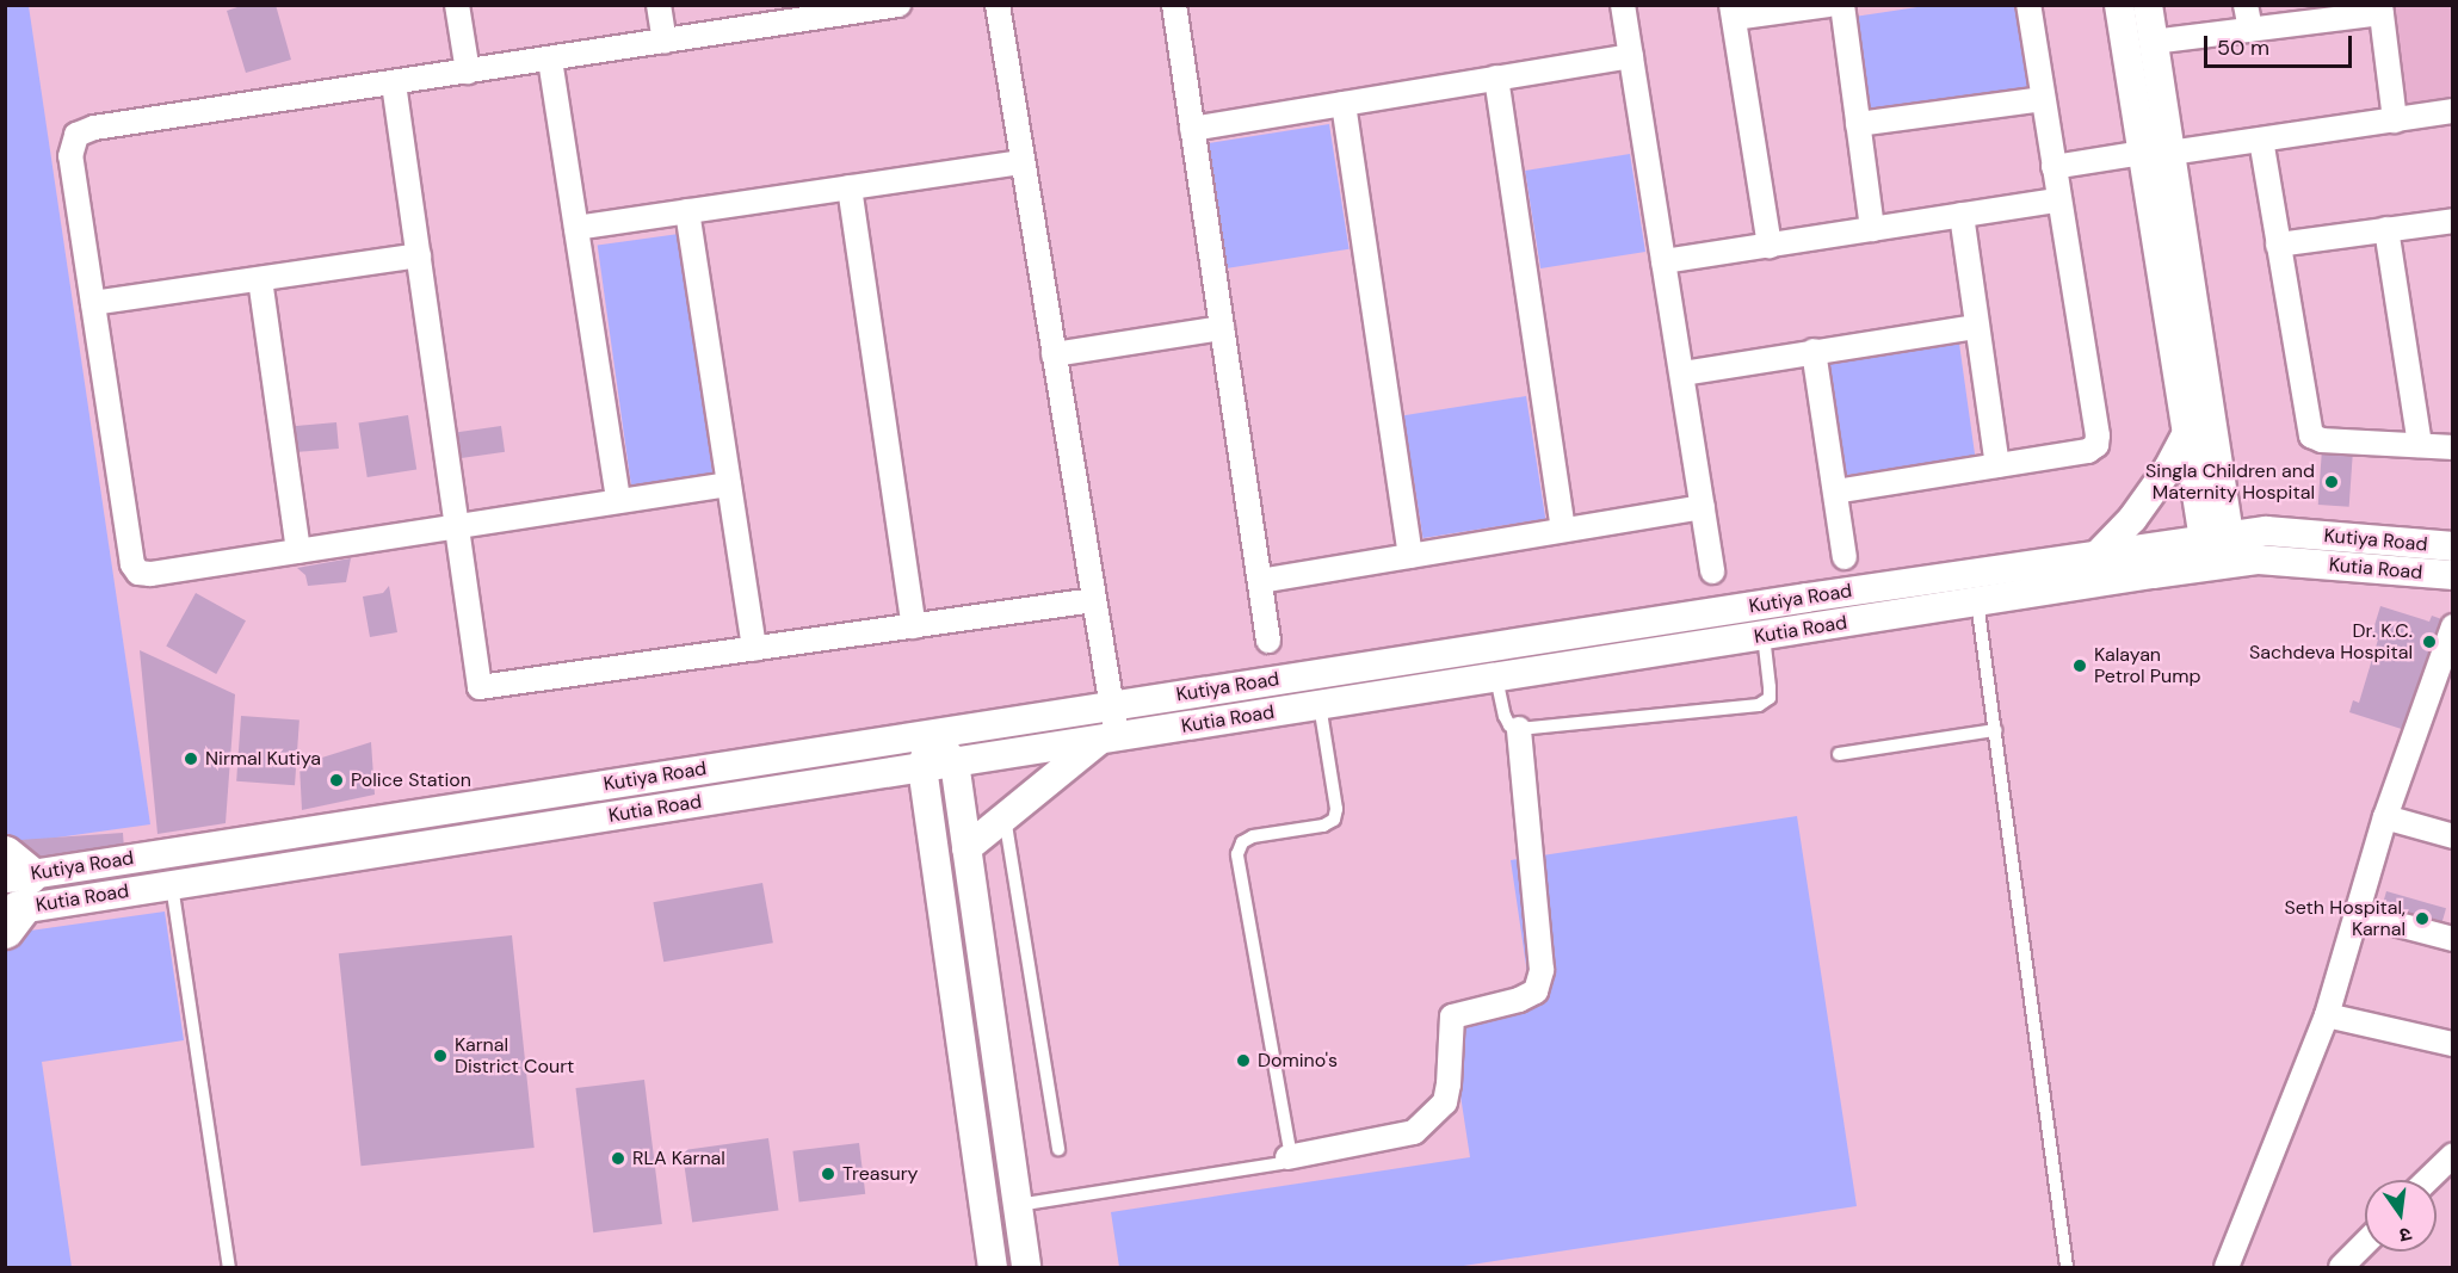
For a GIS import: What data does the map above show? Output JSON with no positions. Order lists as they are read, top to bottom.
{
  "streets": {
    "street": ["Kutiya Road", "Kutia Road"]
  },
  "crossings": [
    ["Kutiya Road", "Kutia Road"]
  ],
  "places": [
    "Singla Children and Maternity Hospital",
    "Dr. K.C. Sachdeva Hospital",
    "Kalayan Petrol Pump",
    "Nirmal Kutiya",
    "Police Station",
    "Seth Hospital, Karnal",
    "Karnal District Court",
    "Domino's",
    "RLA Karnal",
    "Treasury"
  ],
  "scale_bar": "50 m",
  "north": "bottom"
}
